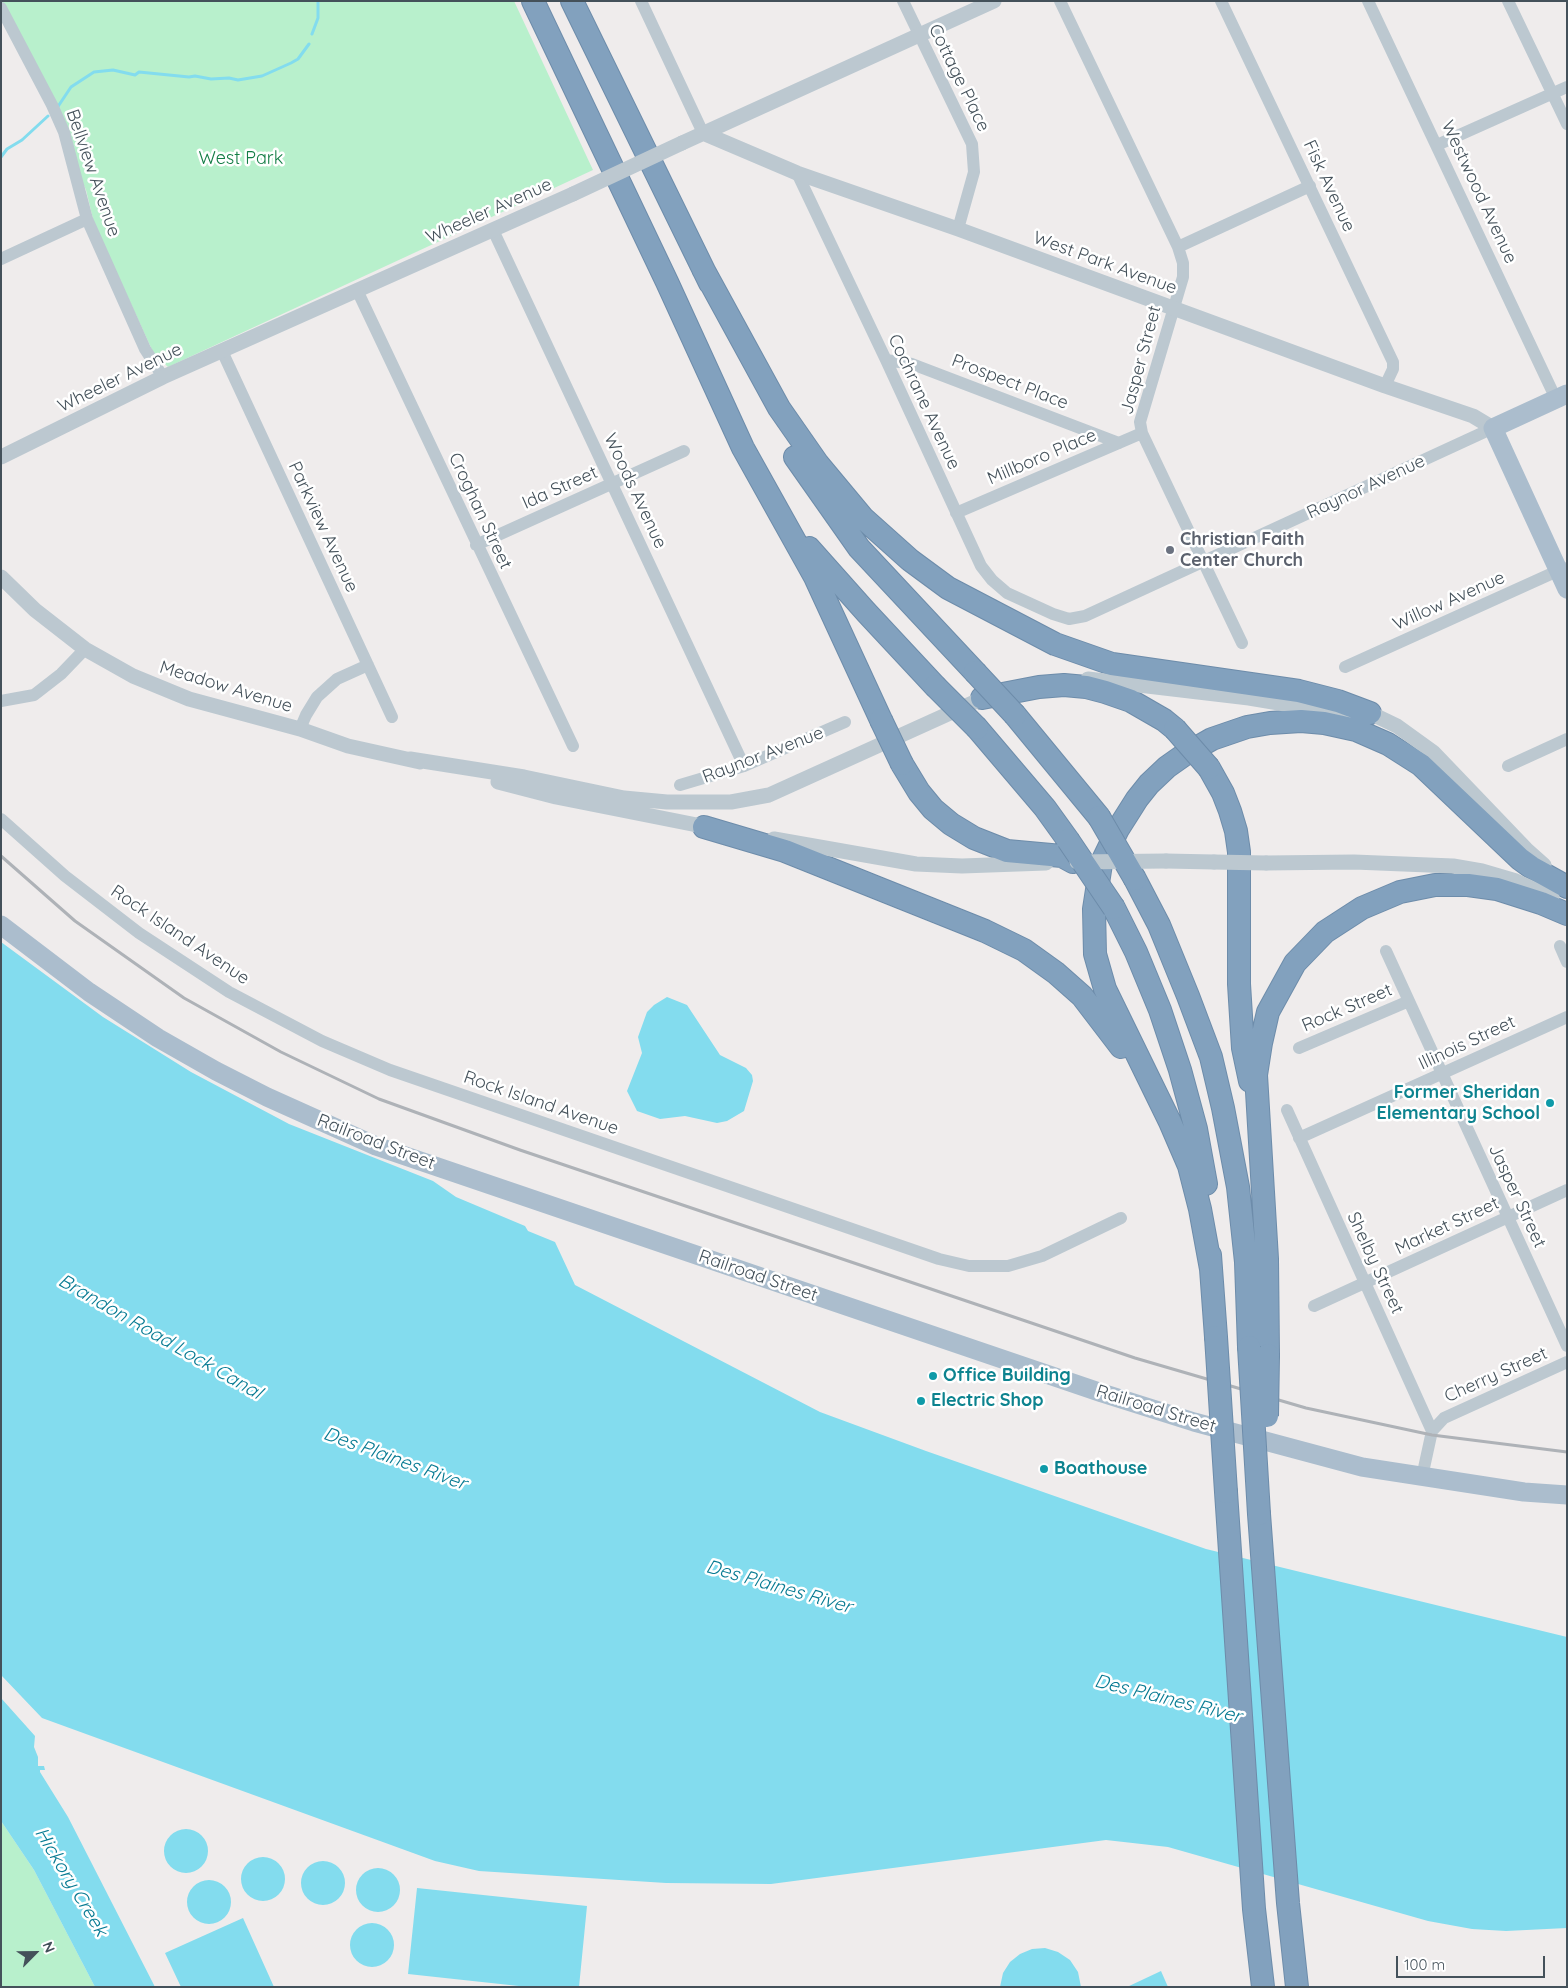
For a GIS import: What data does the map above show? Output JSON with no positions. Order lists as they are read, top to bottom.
{
  "streets": {
    "main road": ["Raynor Avenue", "Railroad Street"],
    "street": [
      "Cottage Place",
      "Bellview Avenue",
      "Fisk Avenue",
      "Westwood Avenue",
      "Wheeler Avenue",
      "West Park Avenue",
      "Jasper Street",
      "Prospect Place",
      "Cochrane Avenue",
      "Millboro Place",
      "Ida Street",
      "Woods Avenue",
      "Croghan Street",
      "Parkview Avenue",
      "Willow Avenue",
      "Meadow Avenue",
      "Rock Island Avenue",
      "Rock Street",
      "Illinois Street",
      "Market Street",
      "Shelby Street",
      "Cherry Street"
    ]
  },
  "crossings": [
    ["Cottage Place", "Wheeler Avenue"],
    ["Cottage Place", "West Park Avenue"],
    ["Bellview Avenue", "Wheeler Avenue"],
    ["Fisk Avenue", "West Park Avenue"],
    ["Westwood Avenue", "Raynor Avenue"],
    ["Wheeler Avenue", "West Park Avenue"],
    ["Wheeler Avenue", "Woods Avenue"],
    ["Wheeler Avenue", "Croghan Street"],
    ["Wheeler Avenue", "Parkview Avenue"],
    ["West Park Avenue", "Jasper Street"],
    ["West Park Avenue", "Cochrane Avenue"],
    ["West Park Avenue", "Raynor Avenue"],
    ["Jasper Street", "Millboro Place"],
    ["Jasper Street", "Raynor Avenue"],
    ["Jasper Street", "Rock Street"],
    ["Jasper Street", "Illinois Street"],
    ["Jasper Street", "Market Street"],
    ["Prospect Place", "Cochrane Avenue"],
    ["Prospect Place", "Millboro Place"],
    ["Cochrane Avenue", "Millboro Place"],
    ["Cochrane Avenue", "Raynor Avenue"],
    ["Raynor Avenue", "Woods Avenue"],
    ["Ida Street", "Woods Avenue"],
    ["Ida Street", "Croghan Street"],
    ["Illinois Street", "Shelby Street"],
    ["Market Street", "Shelby Street"],
    ["Shelby Street", "Cherry Street"]
  ],
  "water": ["Brandon Road Lock Canal", "Des Plaines River", "Hickory Creek"],
  "parks": ["West Park"],
  "places": [
    "Christian Faith Center Church",
    "Former Sheridan Elementary School",
    "Office Building",
    "Electric Shop",
    "Boathouse"
  ],
  "scale_bar": "100 m",
  "north": "top right"
}
